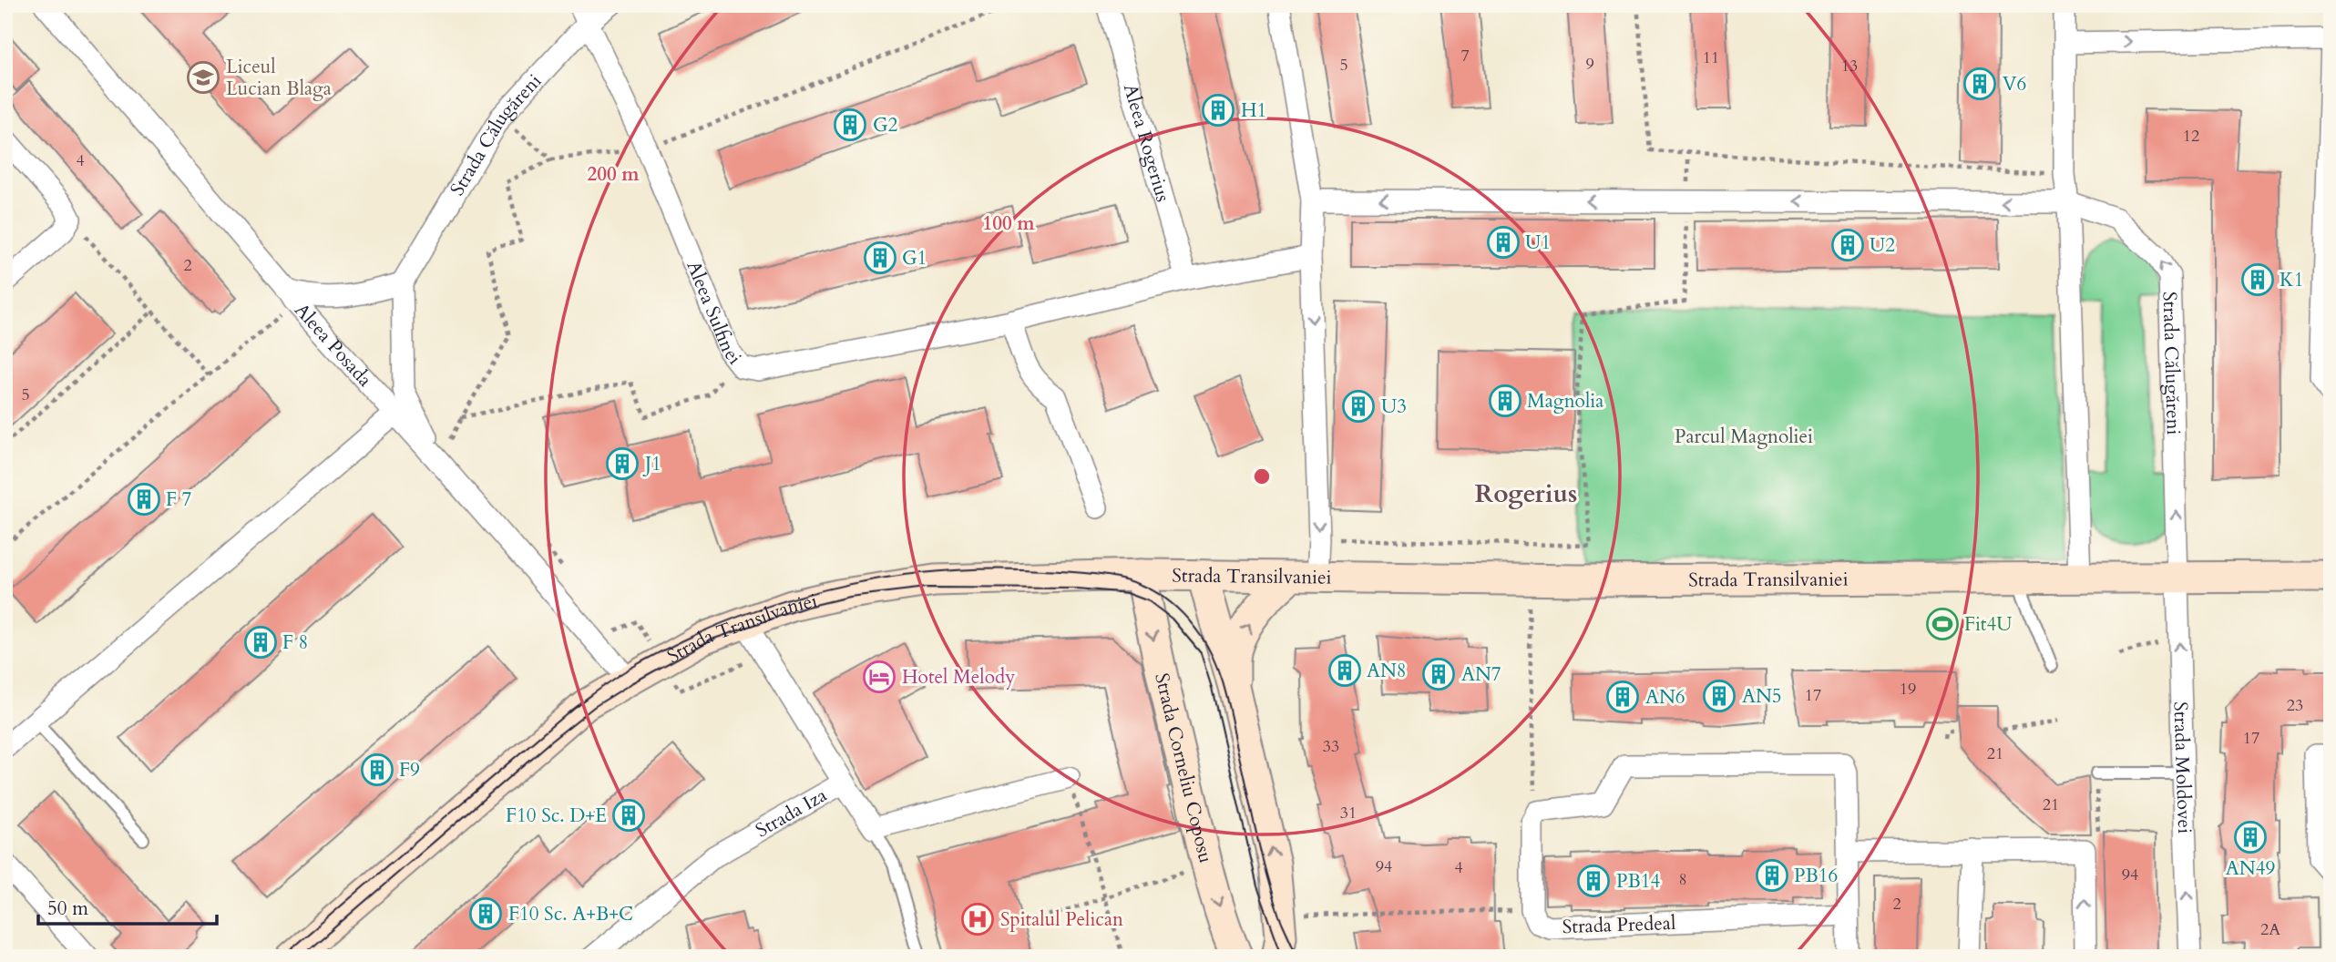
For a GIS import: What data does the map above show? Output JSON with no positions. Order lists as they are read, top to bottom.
{
  "streets": {
    "main road": ["Strada Transilvaniei", "Strada Corneliu Coposu"],
    "street": [
      "Strada Călugăreni",
      "Aleea Rogerius",
      "Aleea Sulfinei",
      "Aleea Posada",
      "Strada Moldovei",
      "Strada Iza",
      "Strada Predeal"
    ]
  },
  "crossings": [
    ["Strada Călugăreni", "Aleea Sulfinei"],
    ["Strada Călugăreni", "Strada Transilvaniei"],
    ["Strada Călugăreni", "Strada Moldovei"],
    ["Aleea Rogerius", "Aleea Sulfinei"],
    ["Aleea Posada", "Strada Transilvaniei"],
    ["Strada Transilvaniei", "Strada Corneliu Coposu"],
    ["Strada Transilvaniei", "Strada Moldovei"],
    ["Strada Transilvaniei", "Strada Iza"]
  ],
  "districts": ["Rogerius"],
  "parks": ["Parcul Magnoliei"],
  "places": {
    "school or university": ["Liceul Lucian Blaga"],
    "building": [
      "V6",
      "H1",
      "G2",
      "U1",
      "U2",
      "G1",
      "K1",
      "Magnolia",
      "U3",
      "J1",
      "F 7",
      "F 8",
      "AN8",
      "AN7",
      "AN5",
      "AN6",
      "F9",
      "F10 Sc. D+E",
      "AN49",
      "PB16",
      "PB14",
      "F10 Sc. A+B+C"
    ],
    "sports": ["Fit4U"],
    "hotel": ["Hotel Melody"],
    "hospital": ["Spitalul Pelican"]
  },
  "house_numbers": [
    "7",
    "11",
    "9",
    "5",
    "13",
    "12",
    "4",
    "2",
    "5",
    "19",
    "17",
    "23",
    "17",
    "33",
    "21",
    "21",
    "31",
    "94",
    "4",
    "94",
    "8",
    "2",
    "2A"
  ],
  "scale_bar": "50 m",
  "rings": ["200 m", "100 m"]
}
